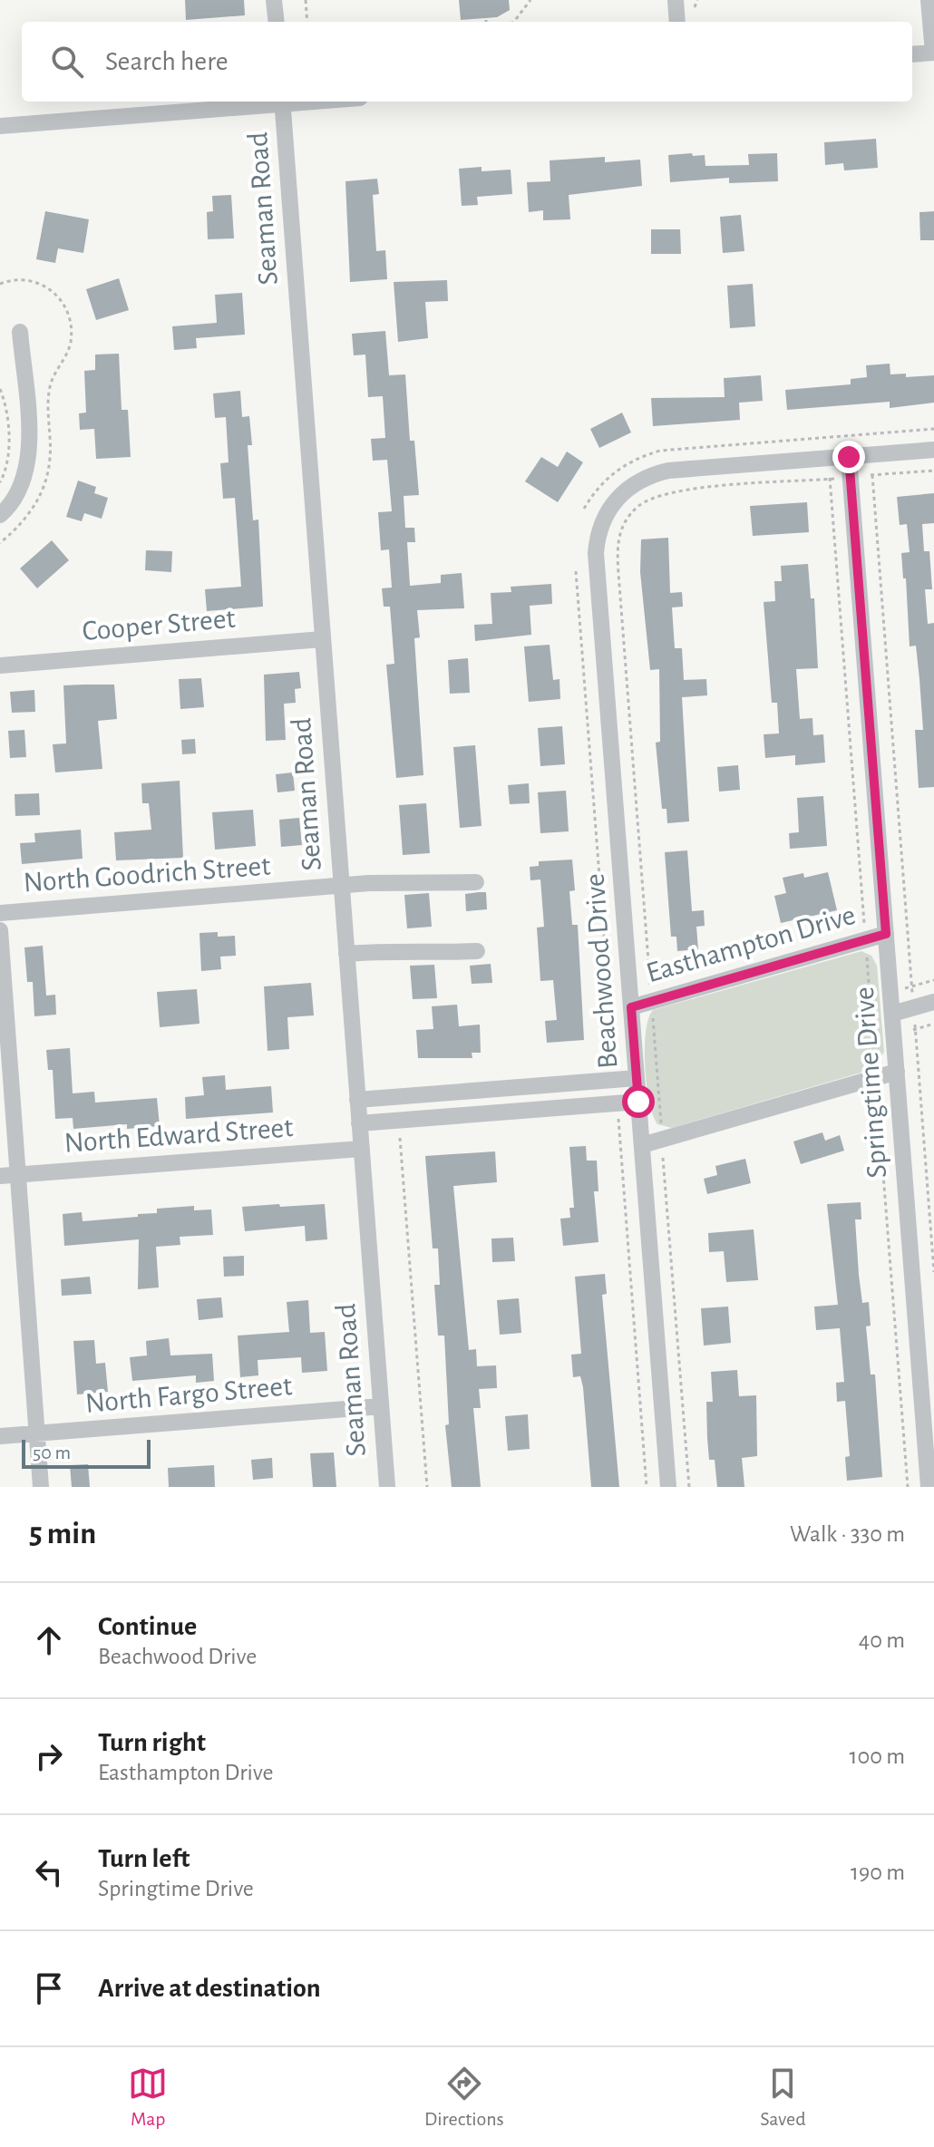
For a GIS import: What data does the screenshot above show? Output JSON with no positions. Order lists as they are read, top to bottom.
{
  "streets": {
    "street": [
      "Seaman Road",
      "Cooper Street",
      "North Goodrich Street",
      "Easthampton Drive",
      "Beachwood Drive",
      "Springtime Drive",
      "North Edward Street",
      "North Fargo Street"
    ]
  },
  "crossings": [
    ["Seaman Road", "Cooper Street"],
    ["Seaman Road", "North Goodrich Street"],
    ["Seaman Road", "North Edward Street"],
    ["Seaman Road", "North Fargo Street"],
    ["Easthampton Drive", "Beachwood Drive"],
    ["Easthampton Drive", "Springtime Drive"],
    ["Beachwood Drive", "Springtime Drive"]
  ],
  "scale_bar": "50 m",
  "page": {
    "search": "Search here",
    "scale": "50 m",
    "heading": ["5 min", "Walk · 330 m"],
    "list": [
      ["Continue", "Beachwood Drive", "40 m"],
      ["Turn right", "Easthampton Drive", "100 m"],
      ["Turn left", "Springtime Drive", "190 m"],
      "Arrive at destination"
    ],
    "nav": ["Map", "Directions", "Saved"]
  }
}
